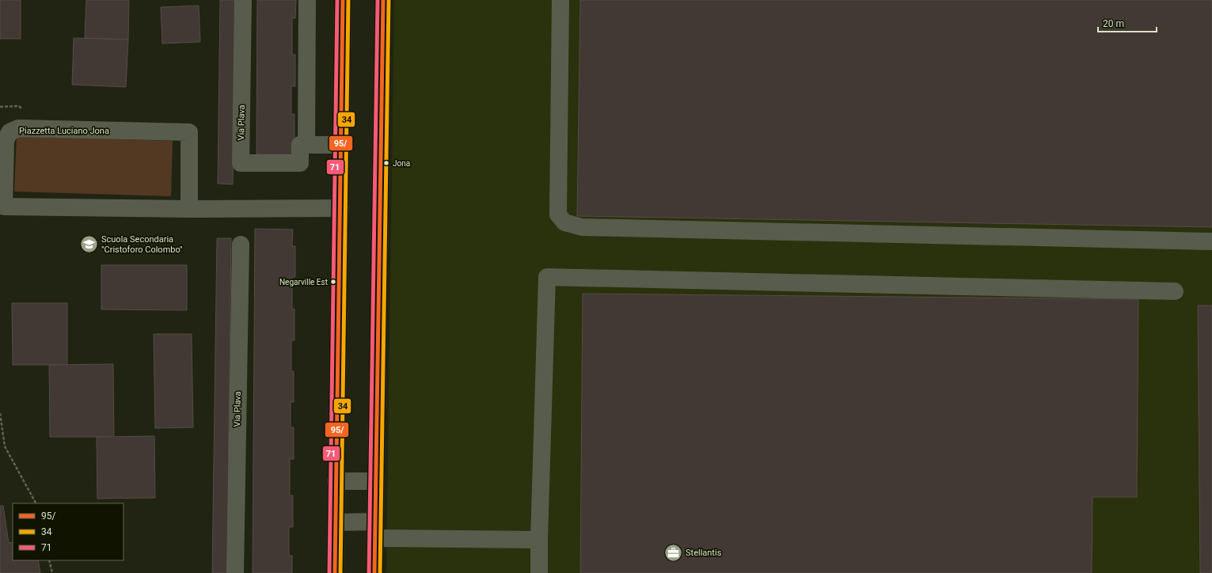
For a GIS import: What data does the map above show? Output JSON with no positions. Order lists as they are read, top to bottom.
{
  "streets": {
    "street": ["Via Plava", "Piazzetta Luciano Jona"]
  },
  "places": {
    "other": ["Jona", "Negarville Est"],
    "school or university": ["Scuola Secondaria \"Cristoforo Colombo\""],
    "office": ["Stellantis"]
  },
  "lines": ["transit line 95/", "transit line 34", "transit line 71"],
  "legend": ["95/", "34", "71"],
  "scale_bar": "20 m"
}
